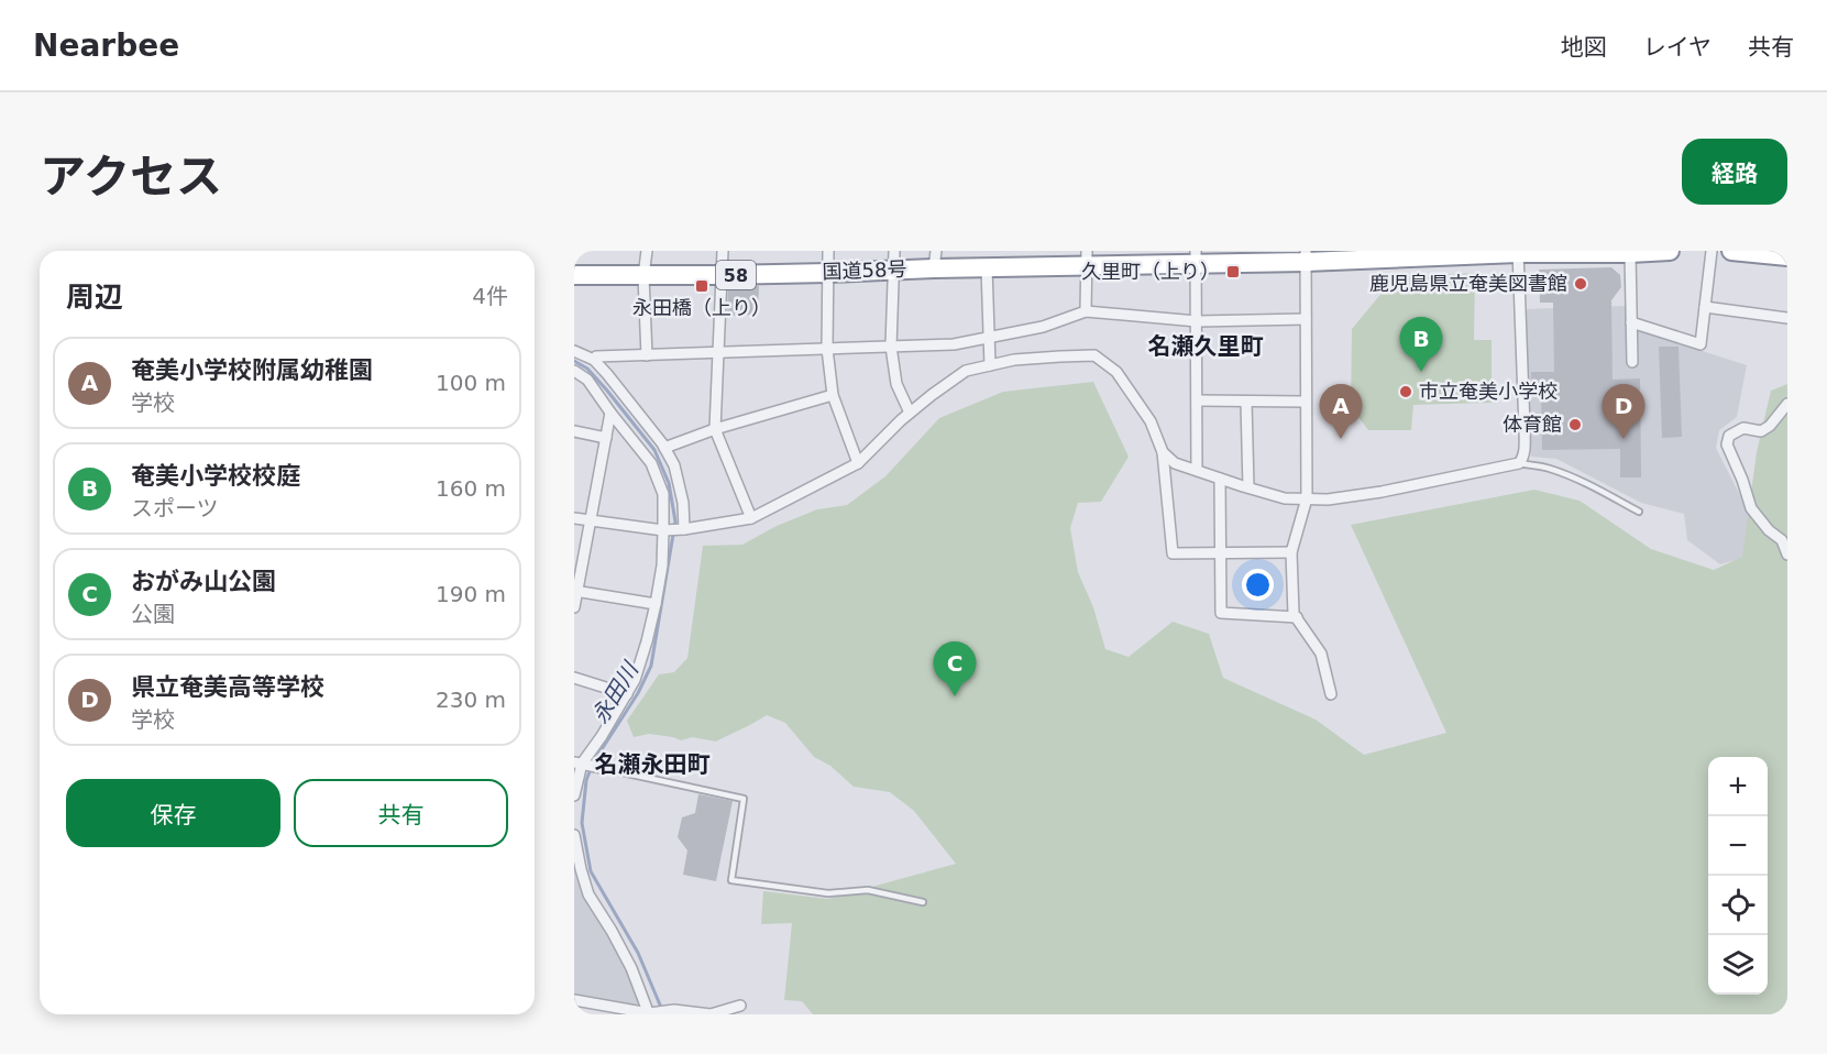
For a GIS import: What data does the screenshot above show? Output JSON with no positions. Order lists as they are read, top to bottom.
{
  "streets": {
    "highway": ["国道58号", "58"]
  },
  "districts": ["名瀬久里町", "名瀬永田町"],
  "water": ["永田川"],
  "places": {
    "transit": ["久里町（上り）", "永田橋（上り）"],
    "other": ["鹿児島県立奄美図書館", "市立奄美小学校", "体育館"]
  },
  "page": {
    "header": "Nearbee",
    "nav": ["地図", "レイヤ", "共有"],
    "title": "アクセス",
    "buttons": [
      "経路",
      ["保存", "共有"]
    ],
    "heading": ["周辺", "4件"],
    "pins": [
      "B",
      "A",
      "D",
      "C"
    ],
    "list": [
      {
        "mark": "A",
        "name": "奄美小学校附属幼稚園",
        "note": "学校",
        "value": "100 m"
      },
      {
        "mark": "B",
        "name": "奄美小学校校庭",
        "note": "スポーツ",
        "value": "160 m"
      },
      {
        "mark": "C",
        "name": "おがみ山公園",
        "note": "公園",
        "value": "190 m"
      },
      {
        "mark": "D",
        "name": "県立奄美高等学校",
        "note": "学校",
        "value": "230 m"
      }
    ],
    "map_buttons": ["+", "−"]
  }
}
